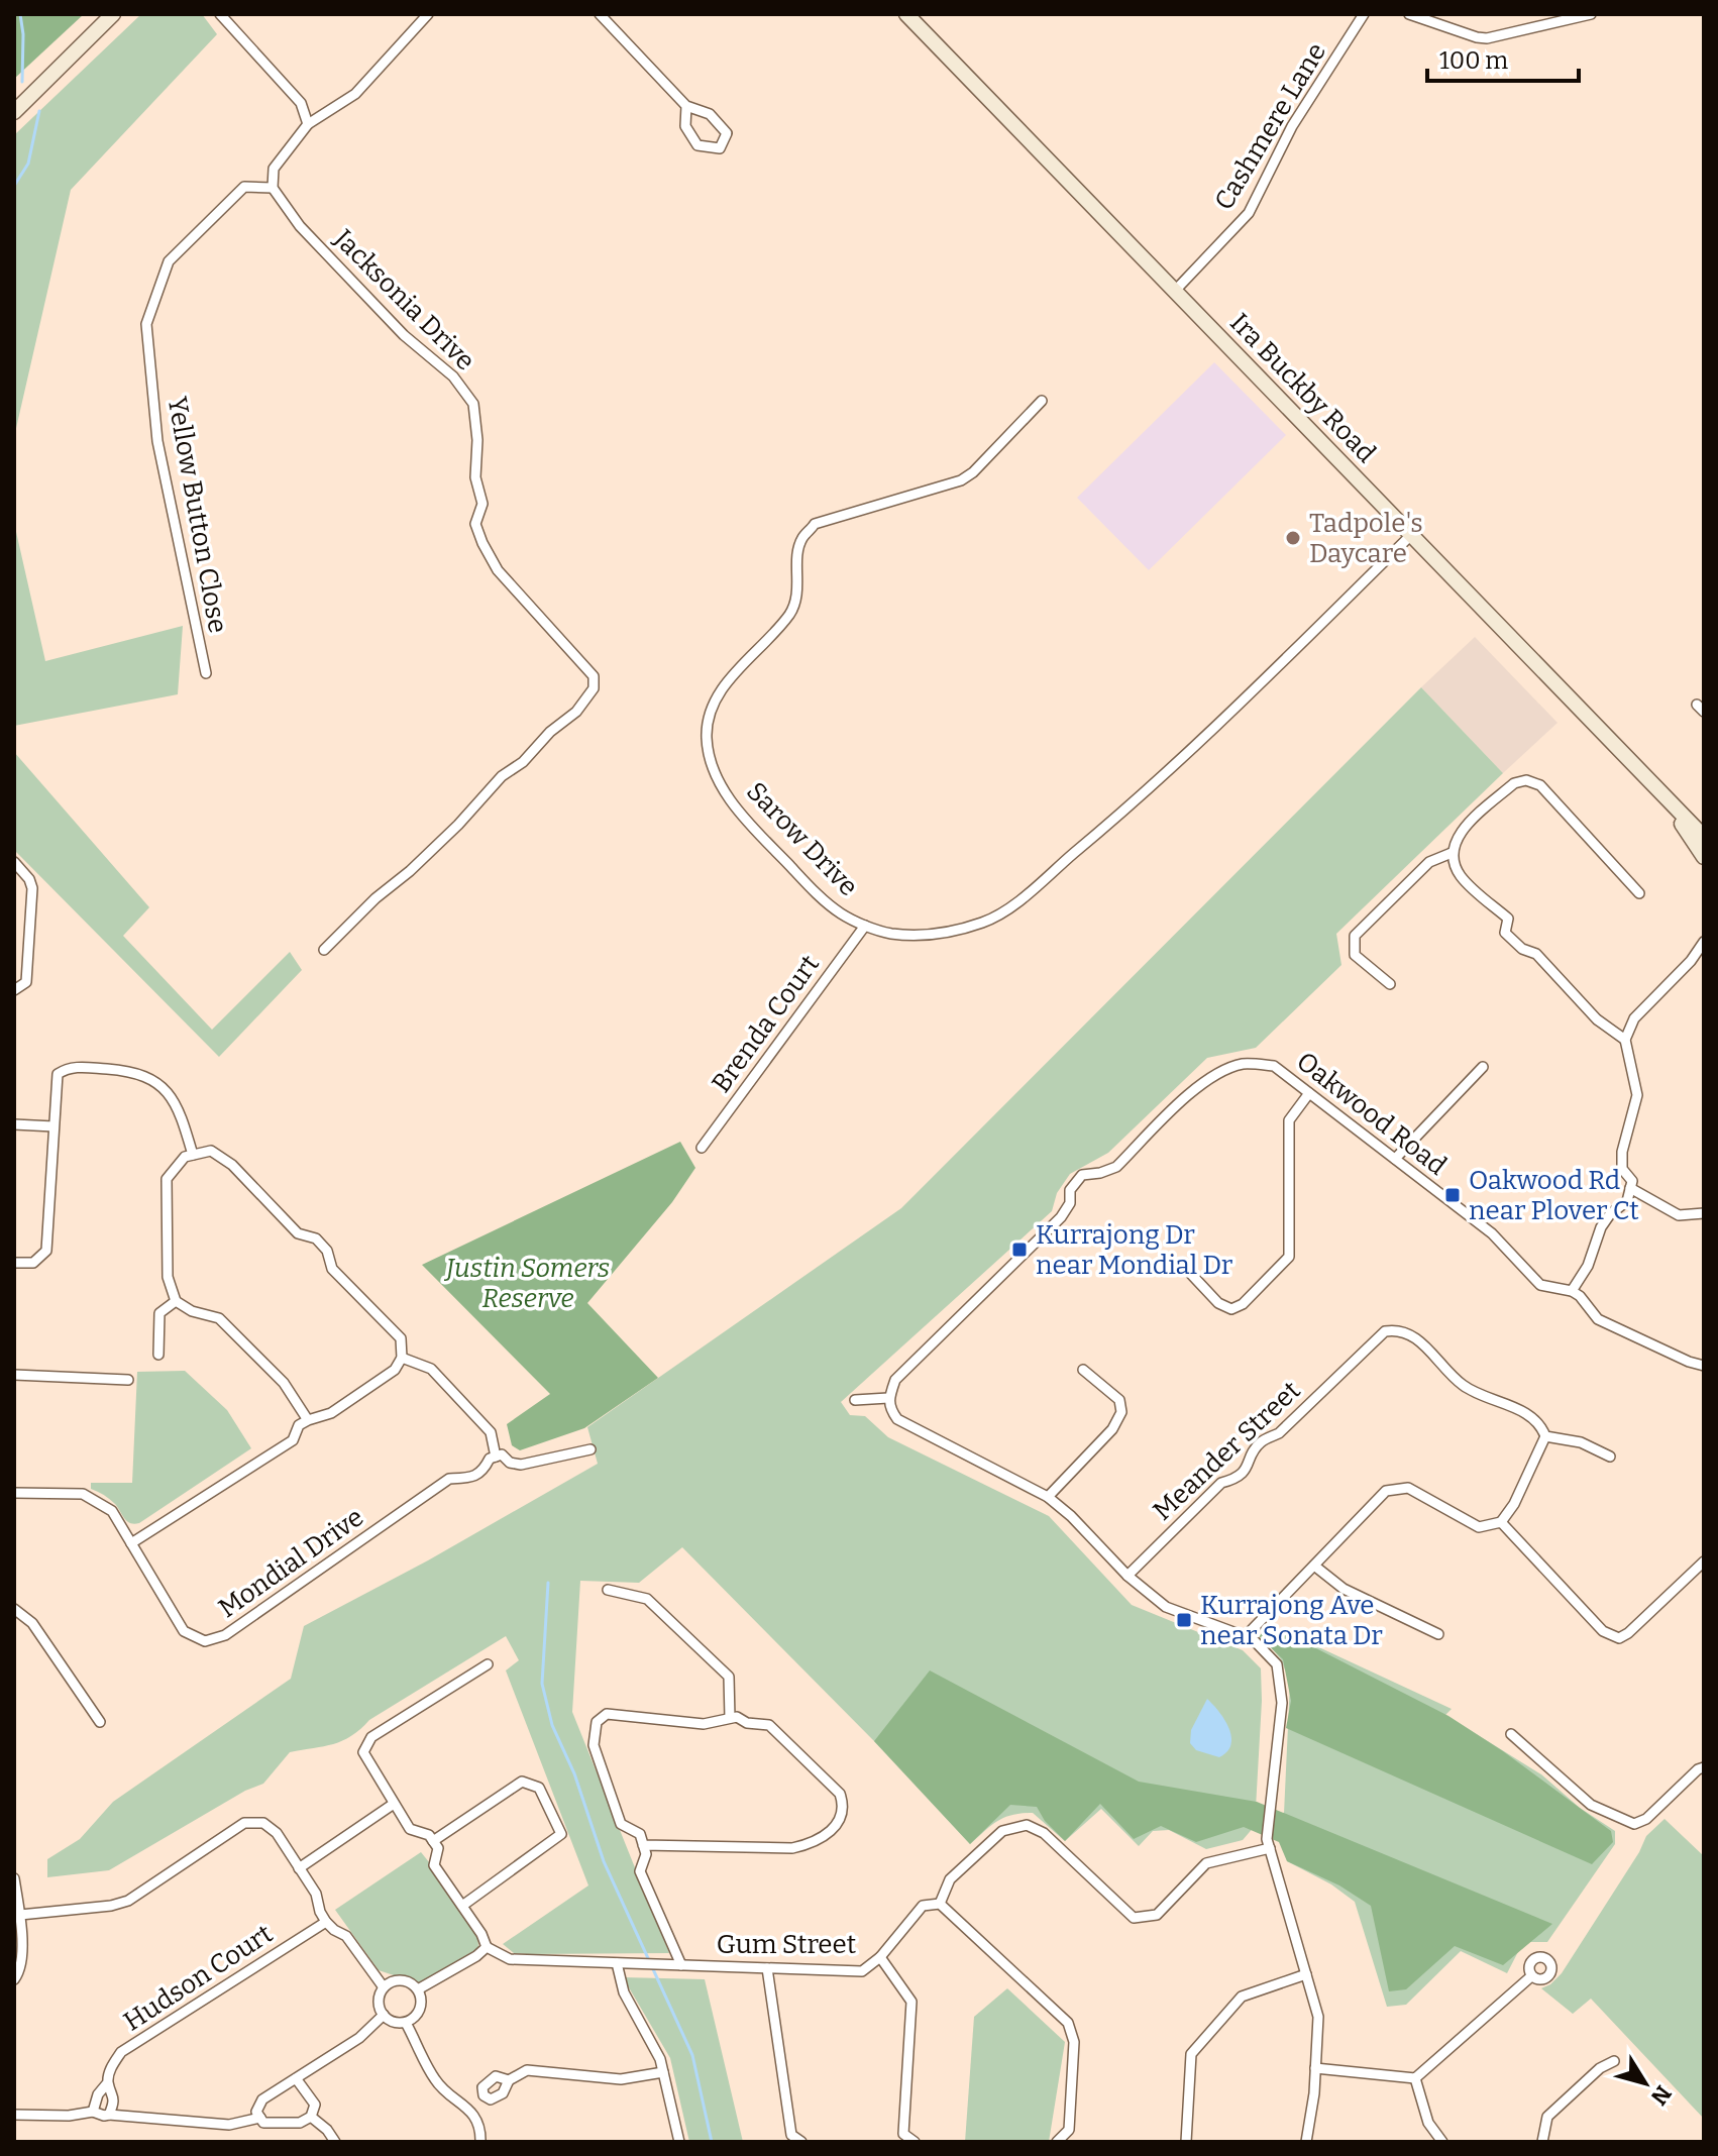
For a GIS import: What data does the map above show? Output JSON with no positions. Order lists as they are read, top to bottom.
{
  "streets": {
    "street": [
      "Cashmere Lane",
      "Jacksonia Drive",
      "Ira Buckby Road",
      "Yellow Button Close",
      "Sarow Drive",
      "Brenda Court",
      "Oakwood Road",
      "Meander Street",
      "Mondial Drive",
      "Gum Street",
      "Hudson Court"
    ]
  },
  "crossings": [
    ["Cashmere Lane", "Ira Buckby Road"],
    ["Jacksonia Drive", "Yellow Button Close"],
    ["Ira Buckby Road", "Sarow Drive"],
    ["Sarow Drive", "Brenda Court"]
  ],
  "parks": ["Justin Somers Reserve"],
  "places": {
    "other": ["Tadpole's Daycare"],
    "transit": ["Oakwood Rd near Plover Ct", "Kurrajong Dr near Mondial Dr", "Kurrajong Ave near Sonata Dr"]
  },
  "scale_bar": "100 m",
  "north": "bottom right"
}
